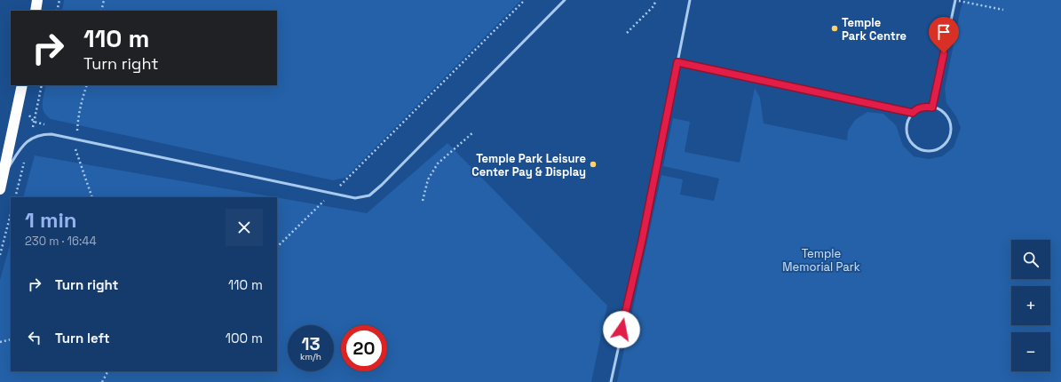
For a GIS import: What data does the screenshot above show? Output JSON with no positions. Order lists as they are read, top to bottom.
{
  "parks": ["Temple Memorial Park"],
  "places": ["Temple Park Centre", "Temple Park Leisure Center Pay & Display"],
  "page": {
    "turn": ["110 m", "Turn right"],
    "heading": ["1 min", "230 m · 16:44"],
    "map_buttons": ["+", "−"],
    "list": [
      {
        "name": "Turn right",
        "value": "110 m"
      },
      {
        "name": "Turn left",
        "value": "100 m"
      }
    ],
    "speed": "13 km/h",
    "limit": "20"
  }
}
